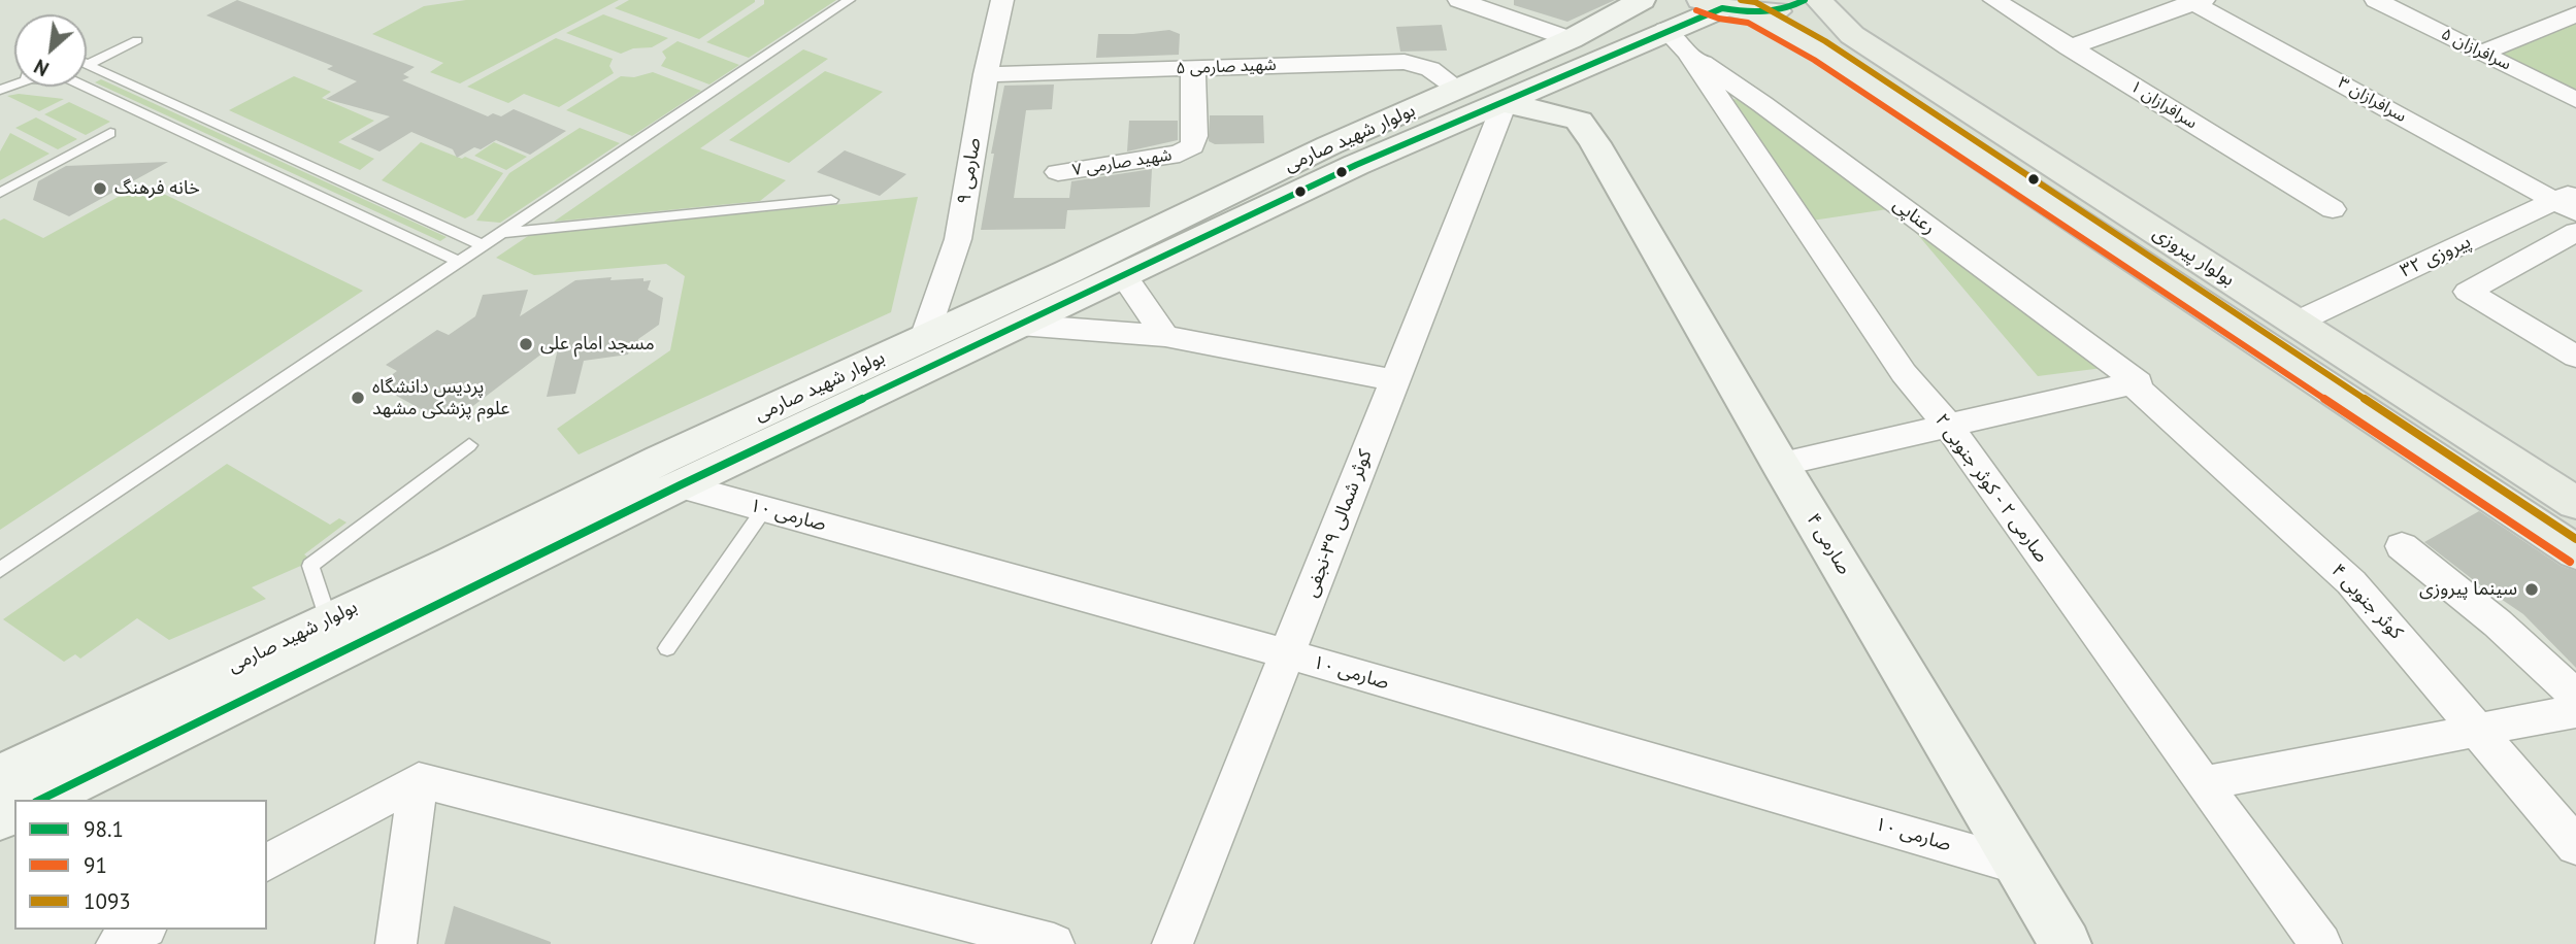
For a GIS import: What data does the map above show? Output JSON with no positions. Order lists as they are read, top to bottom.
{
  "streets": {
    "main road": ["بولوار شهید صارمی", "بولوار پیروزی", "صارمی ۴"],
    "street": [
      "سرافرازان ۵",
      "شهید صارمی ۵",
      "سرافرازان ۳",
      "سرافرازان ۱",
      "شهید صارمی ۷",
      "صارمی ۹",
      "رعناپی",
      "پیروزی ۳۲",
      "صارمی ۲ - کوثر جنوبی ۲",
      "صارمی ۱۰",
      "کوثر شمالی ۳۹-نجفی",
      "کوثر جنوبی ۴"
    ]
  },
  "crossings": [
    ["شهید صارمی ۵", "بولوار شهید صارمی"],
    ["شهید صارمی ۵", "شهید صارمی ۷"],
    ["شهید صارمی ۵", "صارمی ۹"],
    ["سرافرازان ۳", "پیروزی ۳۲"],
    ["بولوار شهید صارمی", "صارمی ۹"],
    ["بولوار شهید صارمی", "رعناپی"],
    ["بولوار شهید صارمی", "بولوار پیروزی"],
    ["بولوار شهید صارمی", "صارمی ۲ - کوثر جنوبی ۲"],
    ["بولوار شهید صارمی", "صارمی ۱۰"],
    ["بولوار شهید صارمی", "کوثر شمالی ۳۹-نجفی"],
    ["بولوار شهید صارمی", "صارمی ۴"],
    ["رعناپی", "صارمی ۲ - کوثر جنوبی ۲"],
    ["رعناپی", "کوثر جنوبی ۴"],
    ["بولوار پیروزی", "پیروزی ۳۲"],
    ["صارمی ۱۰", "کوثر شمالی ۳۹-نجفی"],
    ["صارمی ۱۰", "صارمی ۴"],
    ["کوثر شمالی ۳۹-نجفی", "صارمی ۴"]
  ],
  "places": [
    "خانه فرهنگ",
    "مسجد امام علی",
    "پردیس دانشگاه علوم پزشکی مشهد",
    "سینما پیروزی"
  ],
  "lines": ["transit line 98.1", "transit line 1093", "transit line 91"],
  "legend": ["98.1", "91", "1093"],
  "north": "bottom left"
}
